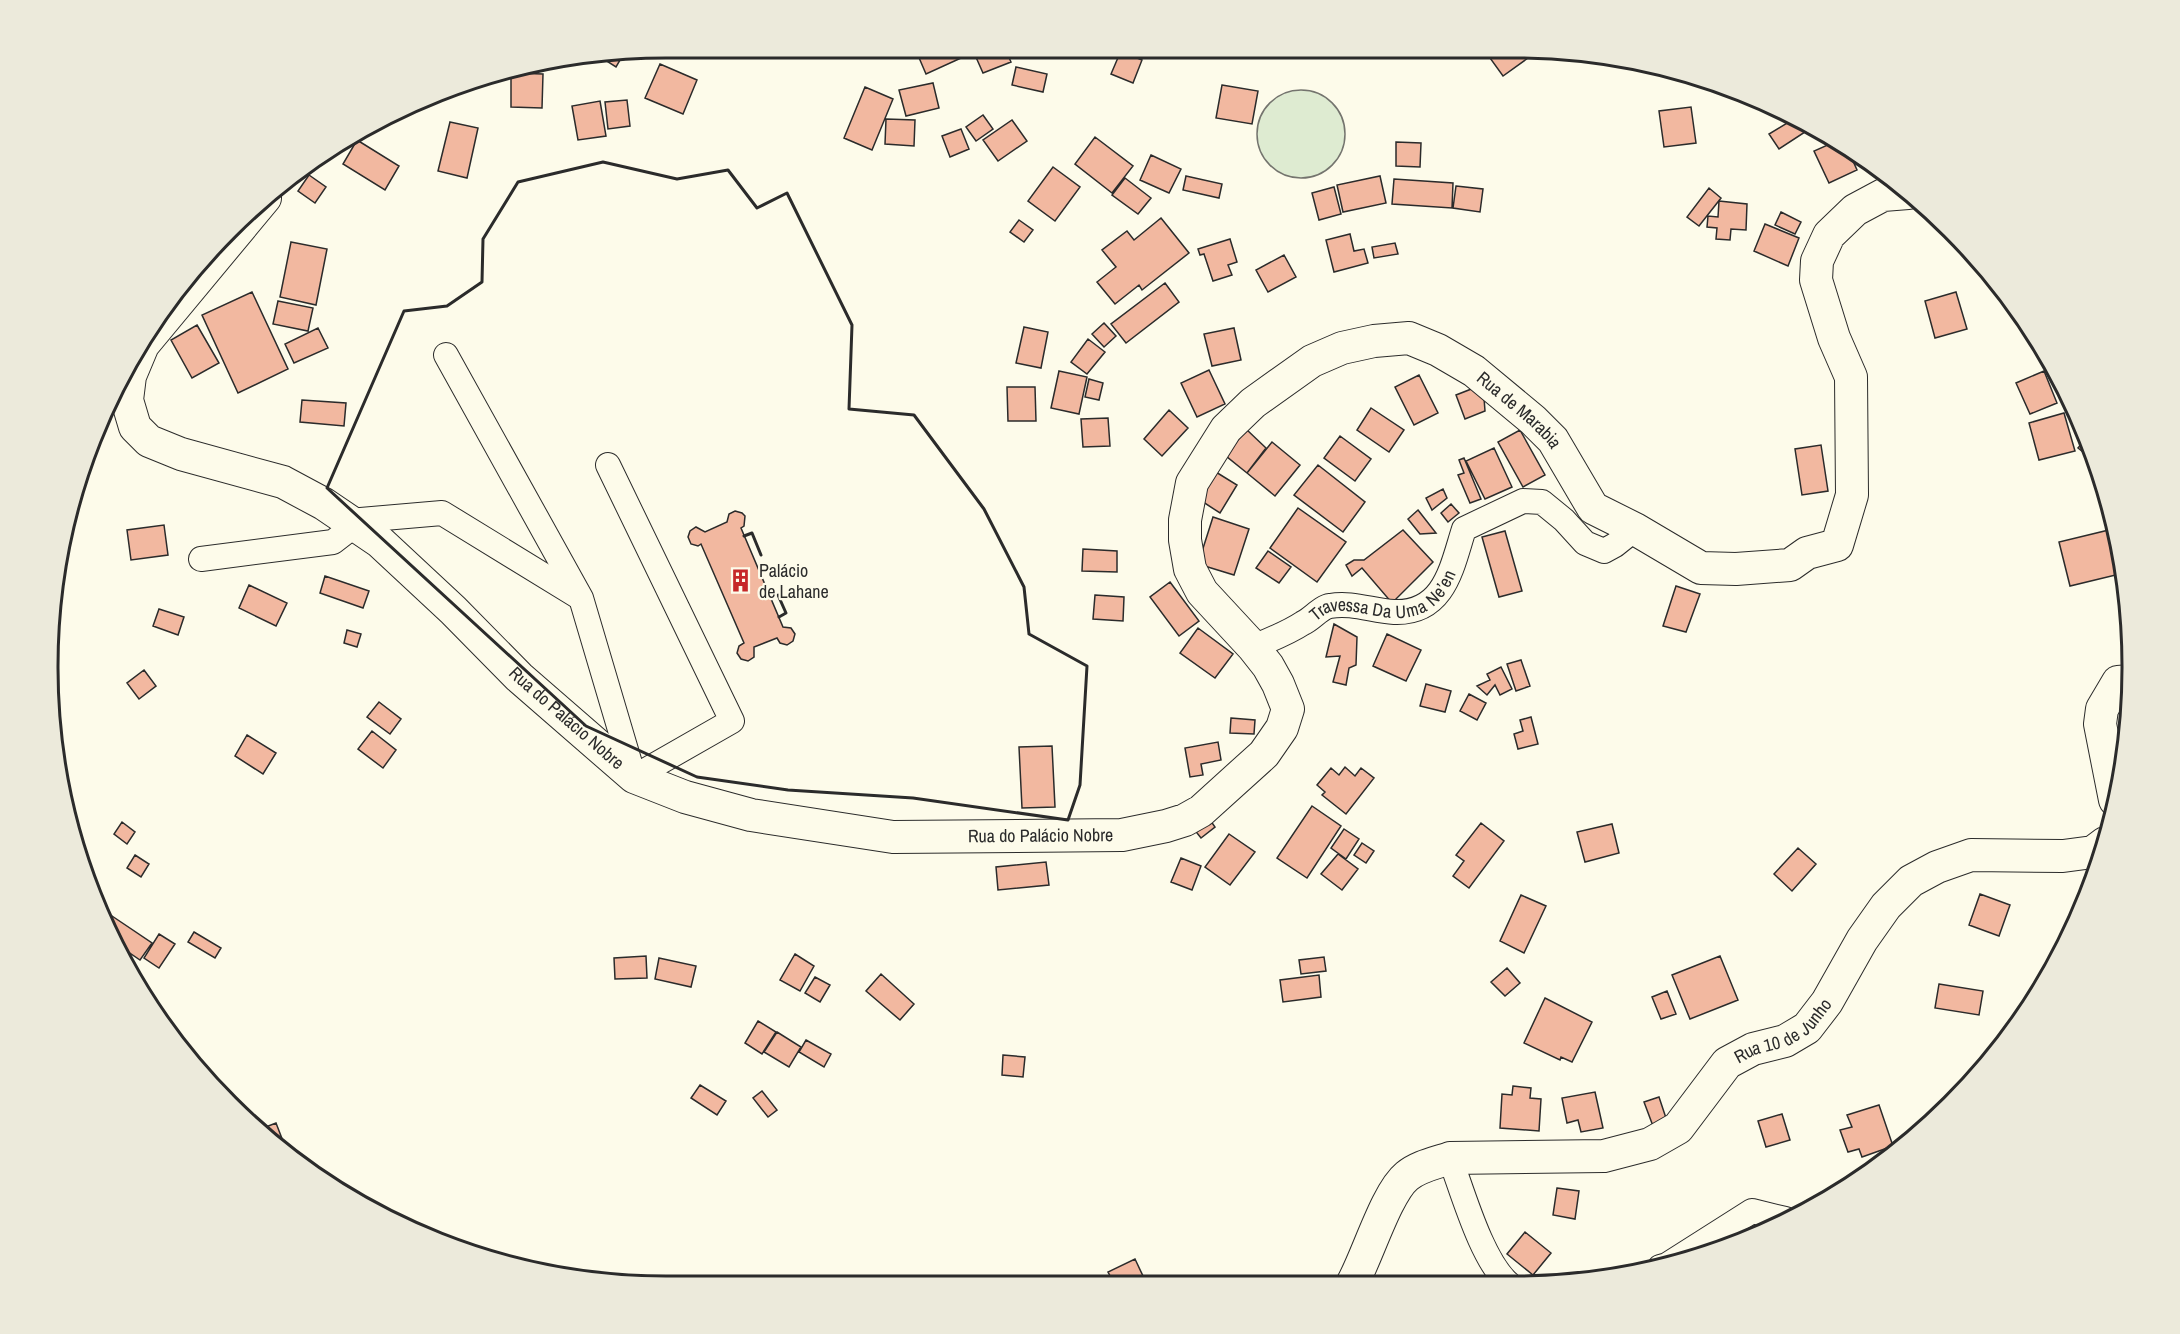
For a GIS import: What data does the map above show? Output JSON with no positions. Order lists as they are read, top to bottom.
{
  "streets": {
    "main road": ["Rua de Marabia", "Rua do Palácio Nobre", "Rua 10 de Junho"],
    "street": ["Travessa Da Uma Ne’en"]
  },
  "crossings": [
    ["Rua de Marabia", "Travessa Da Uma Ne’en"],
    ["Rua de Marabia", "Rua do Palácio Nobre"]
  ],
  "places": {
    "building": ["Palácio de Lahane"]
  }
}
